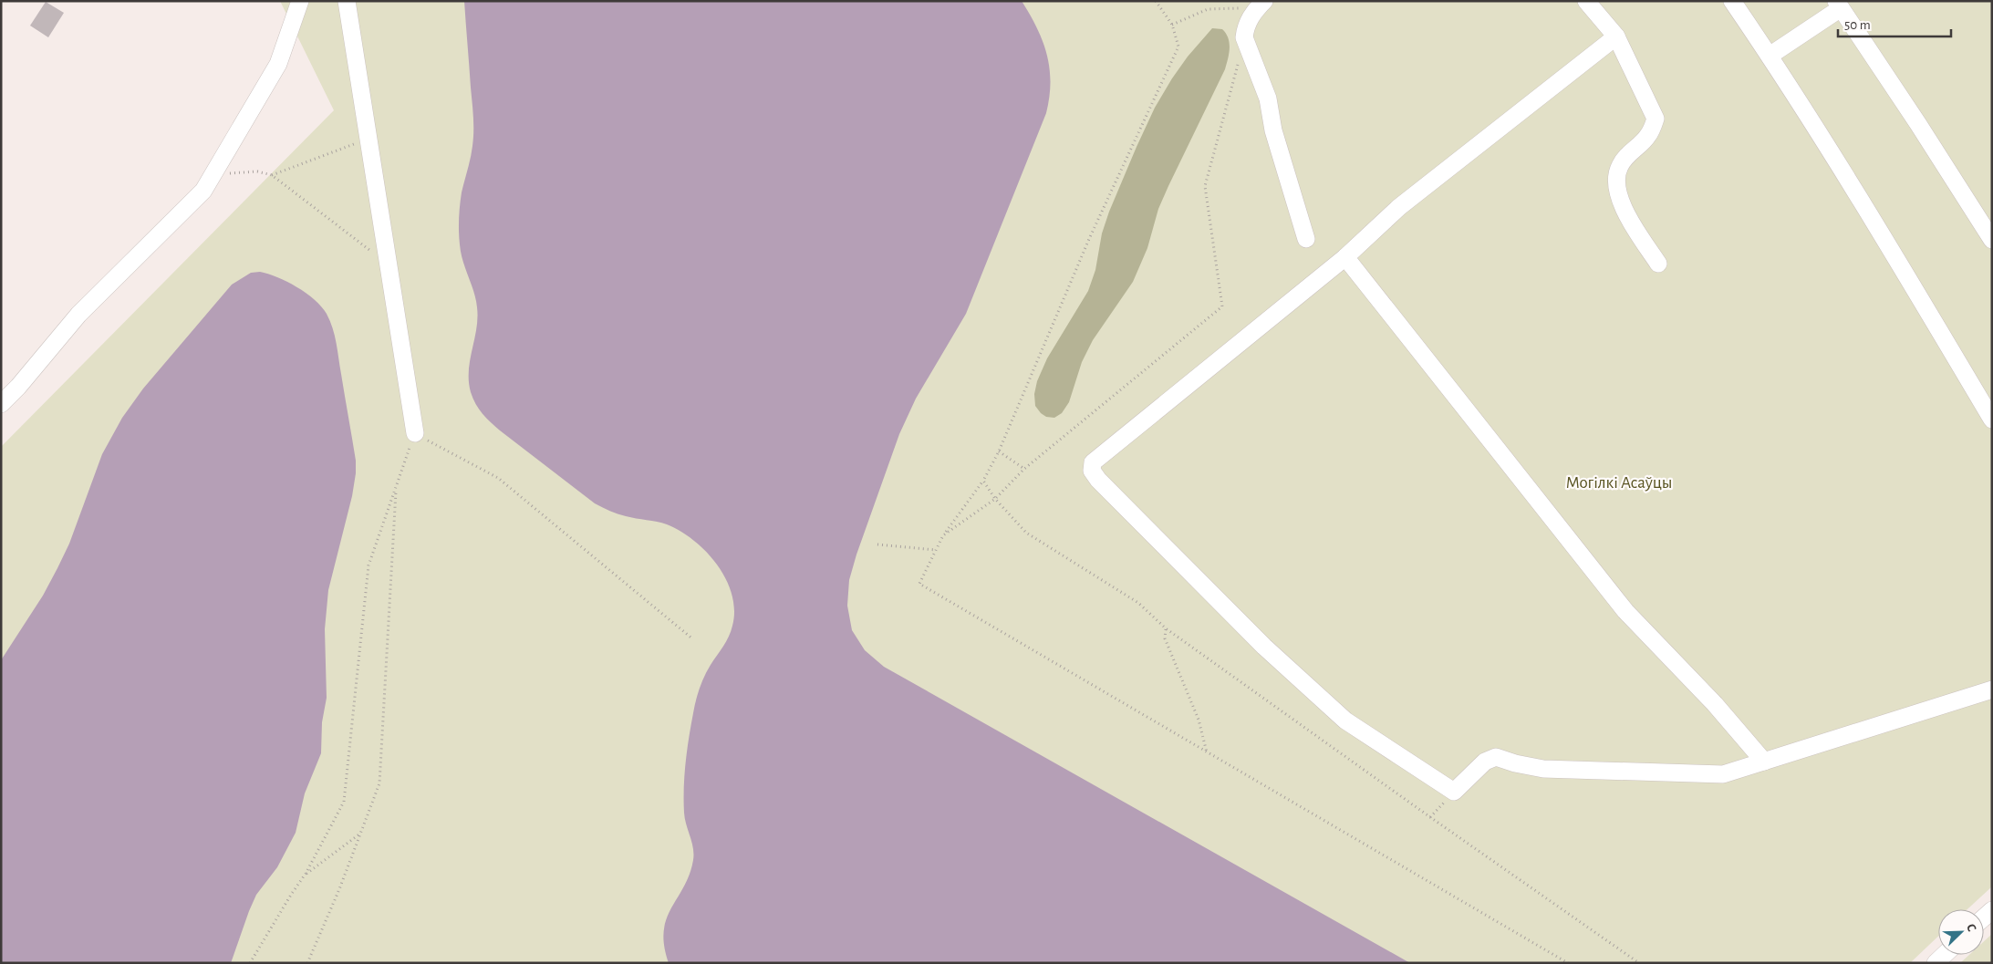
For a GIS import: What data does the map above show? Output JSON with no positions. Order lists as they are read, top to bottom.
{
  "parks": ["Могілкі Асаўцы"],
  "scale_bar": "50 m",
  "north": "top right"
}
